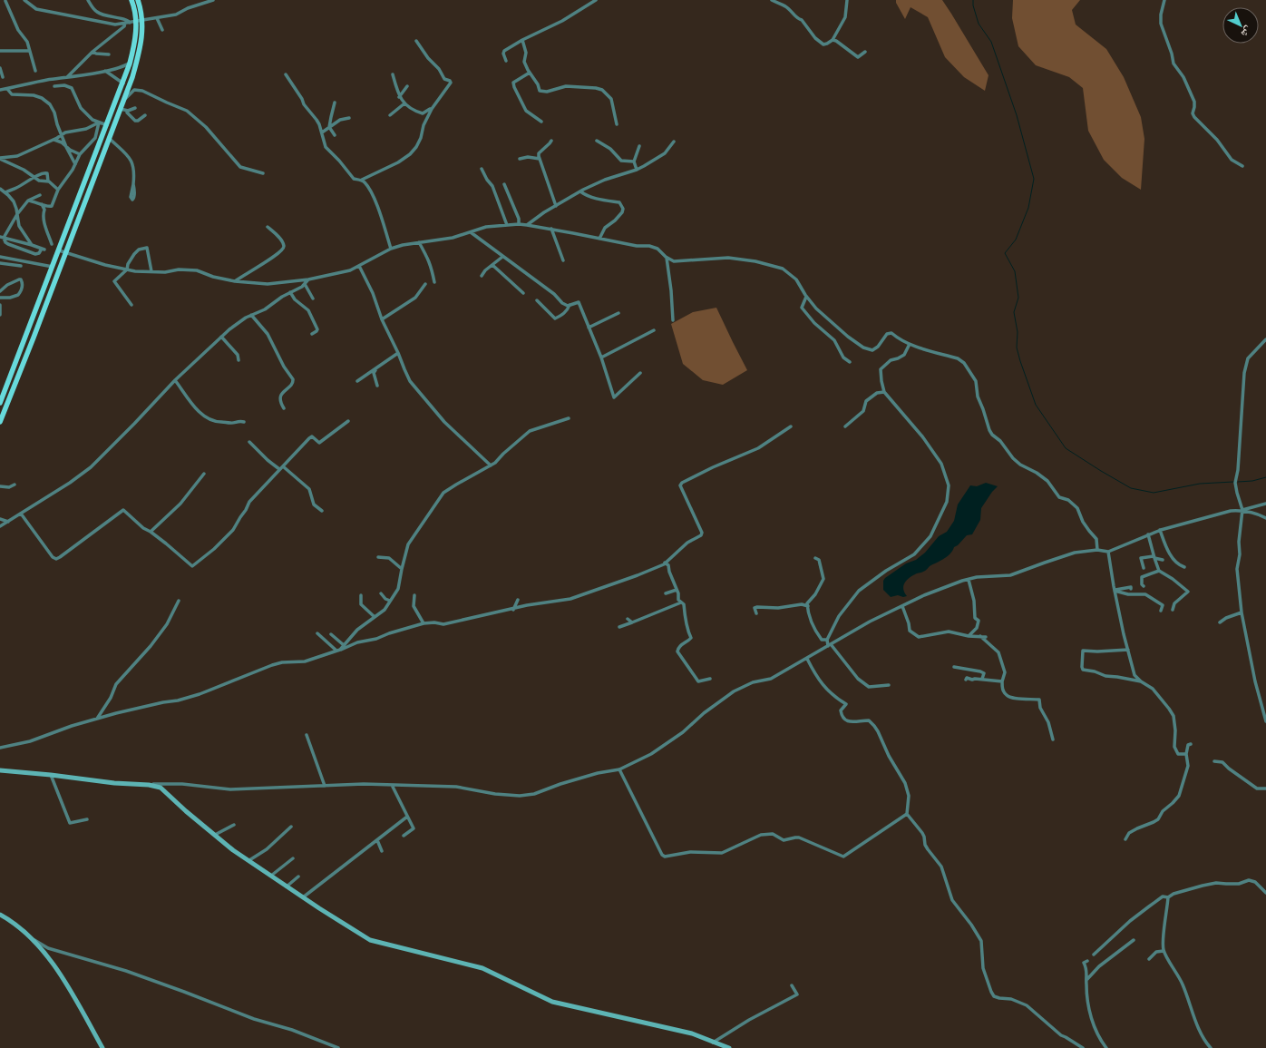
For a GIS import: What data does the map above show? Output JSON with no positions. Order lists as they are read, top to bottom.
{
  "north": "bottom right"
}
